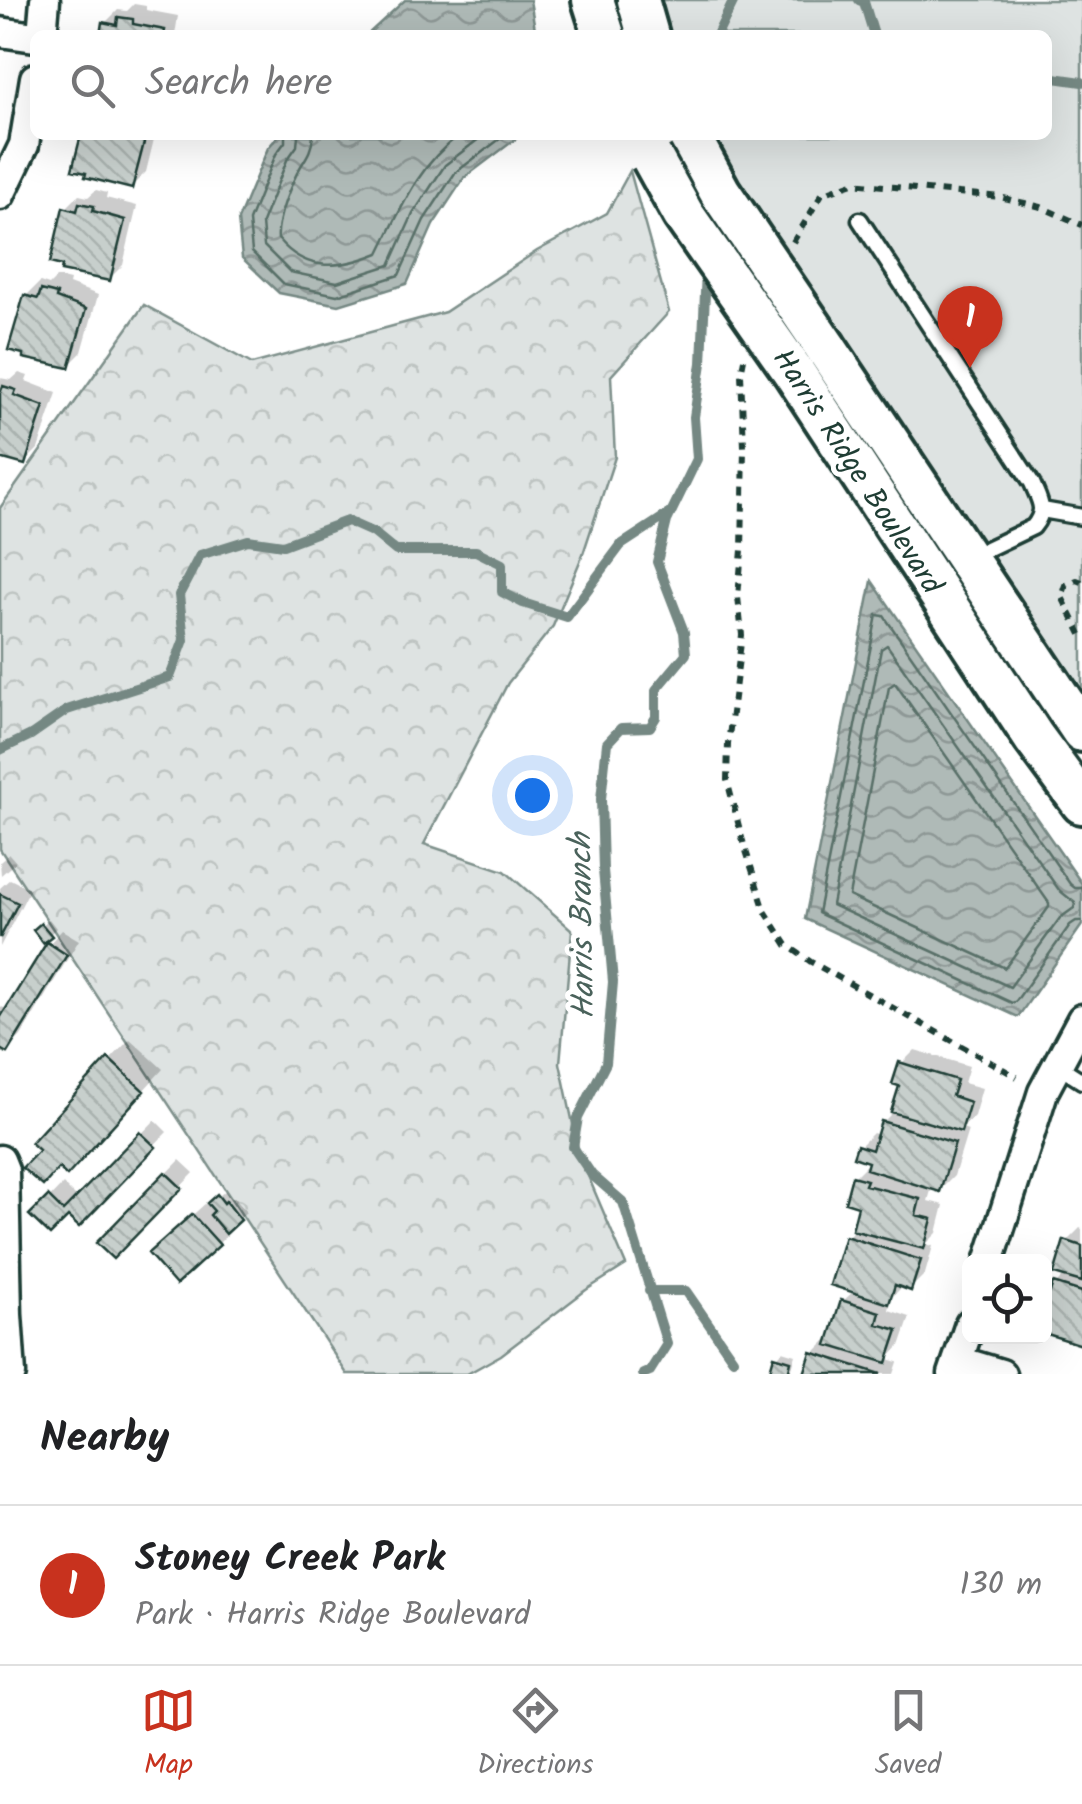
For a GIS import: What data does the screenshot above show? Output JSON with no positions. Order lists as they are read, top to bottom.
{
  "streets": {
    "street": ["Harris Ridge Boulevard"]
  },
  "water": ["Harris Branch"],
  "page": {
    "search": "Search here",
    "pins": "1",
    "heading": "Nearby",
    "list": [
      {
        "mark": "1",
        "name": "Stoney Creek Park",
        "note": "Park · Harris Ridge Boulevard",
        "value": "130 m"
      }
    ],
    "nav": ["Map", "Directions", "Saved"]
  }
}
